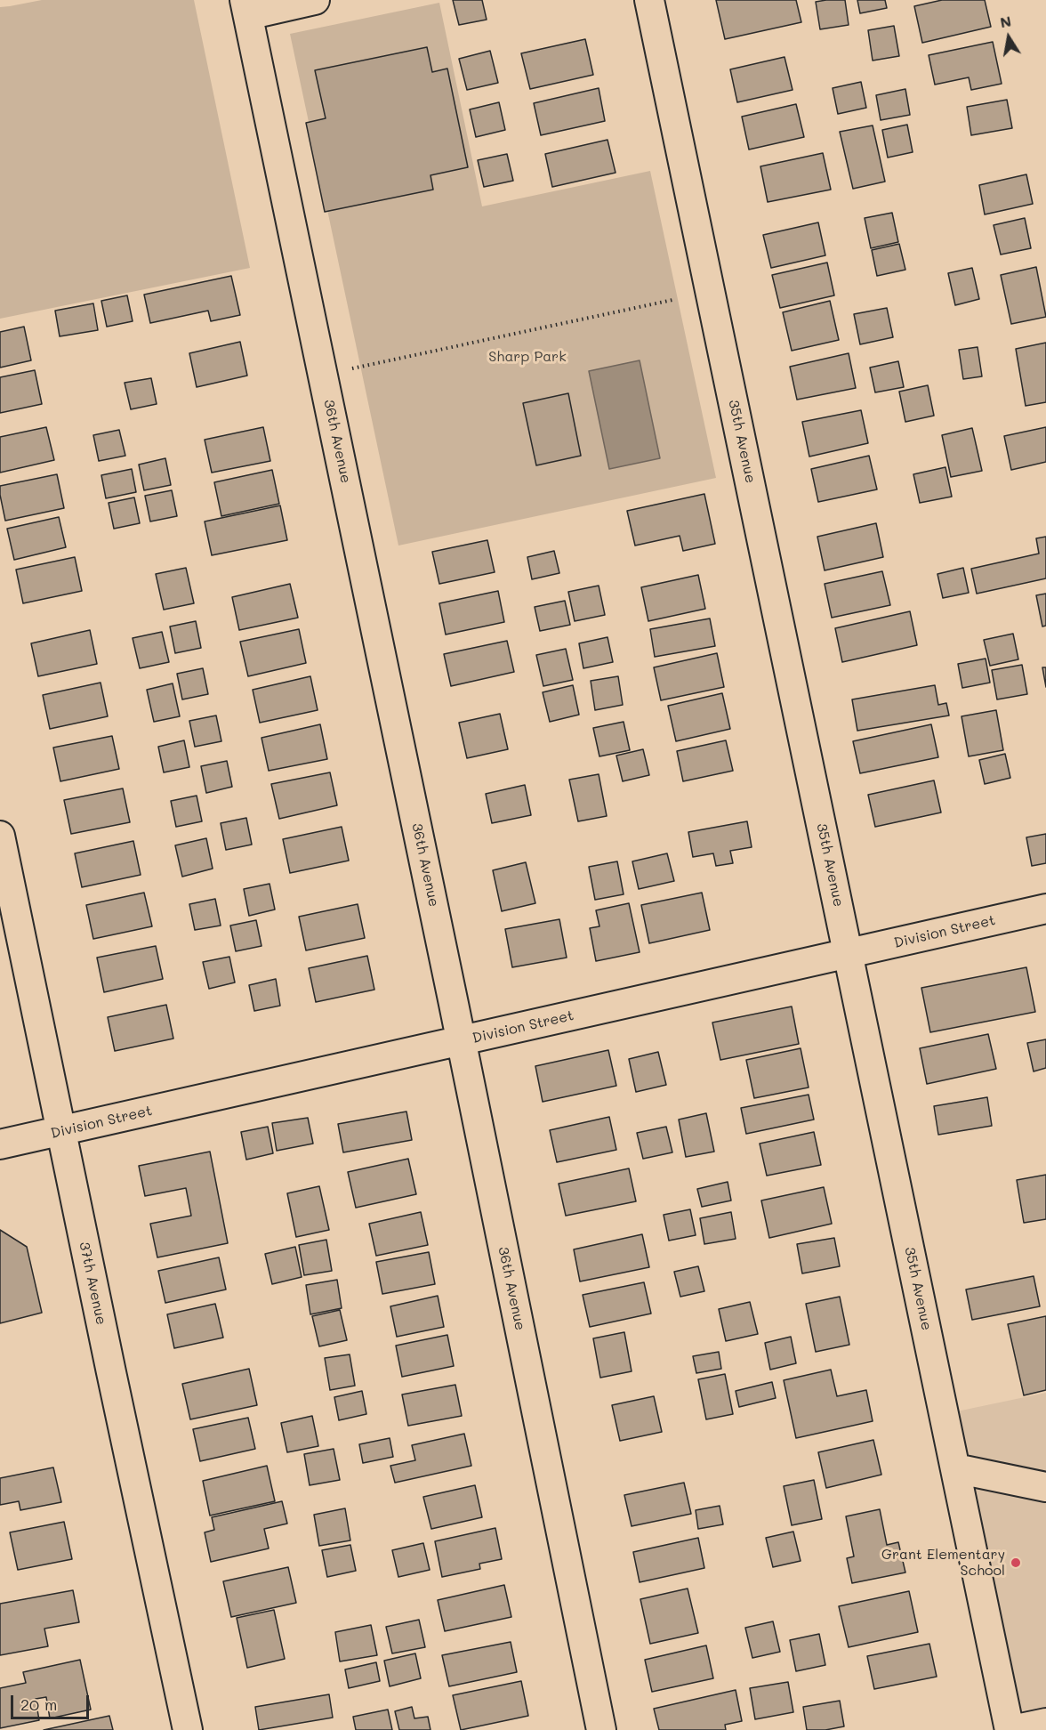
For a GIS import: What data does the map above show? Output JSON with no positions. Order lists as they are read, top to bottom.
{
  "streets": {
    "street": [
      "36th Avenue",
      "35th Avenue",
      "Division Street",
      "37th Avenue"
    ]
  },
  "crossings": [
    ["36th Avenue", "Division Street"],
    ["35th Avenue", "Division Street"],
    ["Division Street", "37th Avenue"]
  ],
  "parks": ["Sharp Park"],
  "places": ["Grant Elementary School"],
  "scale_bar": "20 m",
  "north": "top"
}
